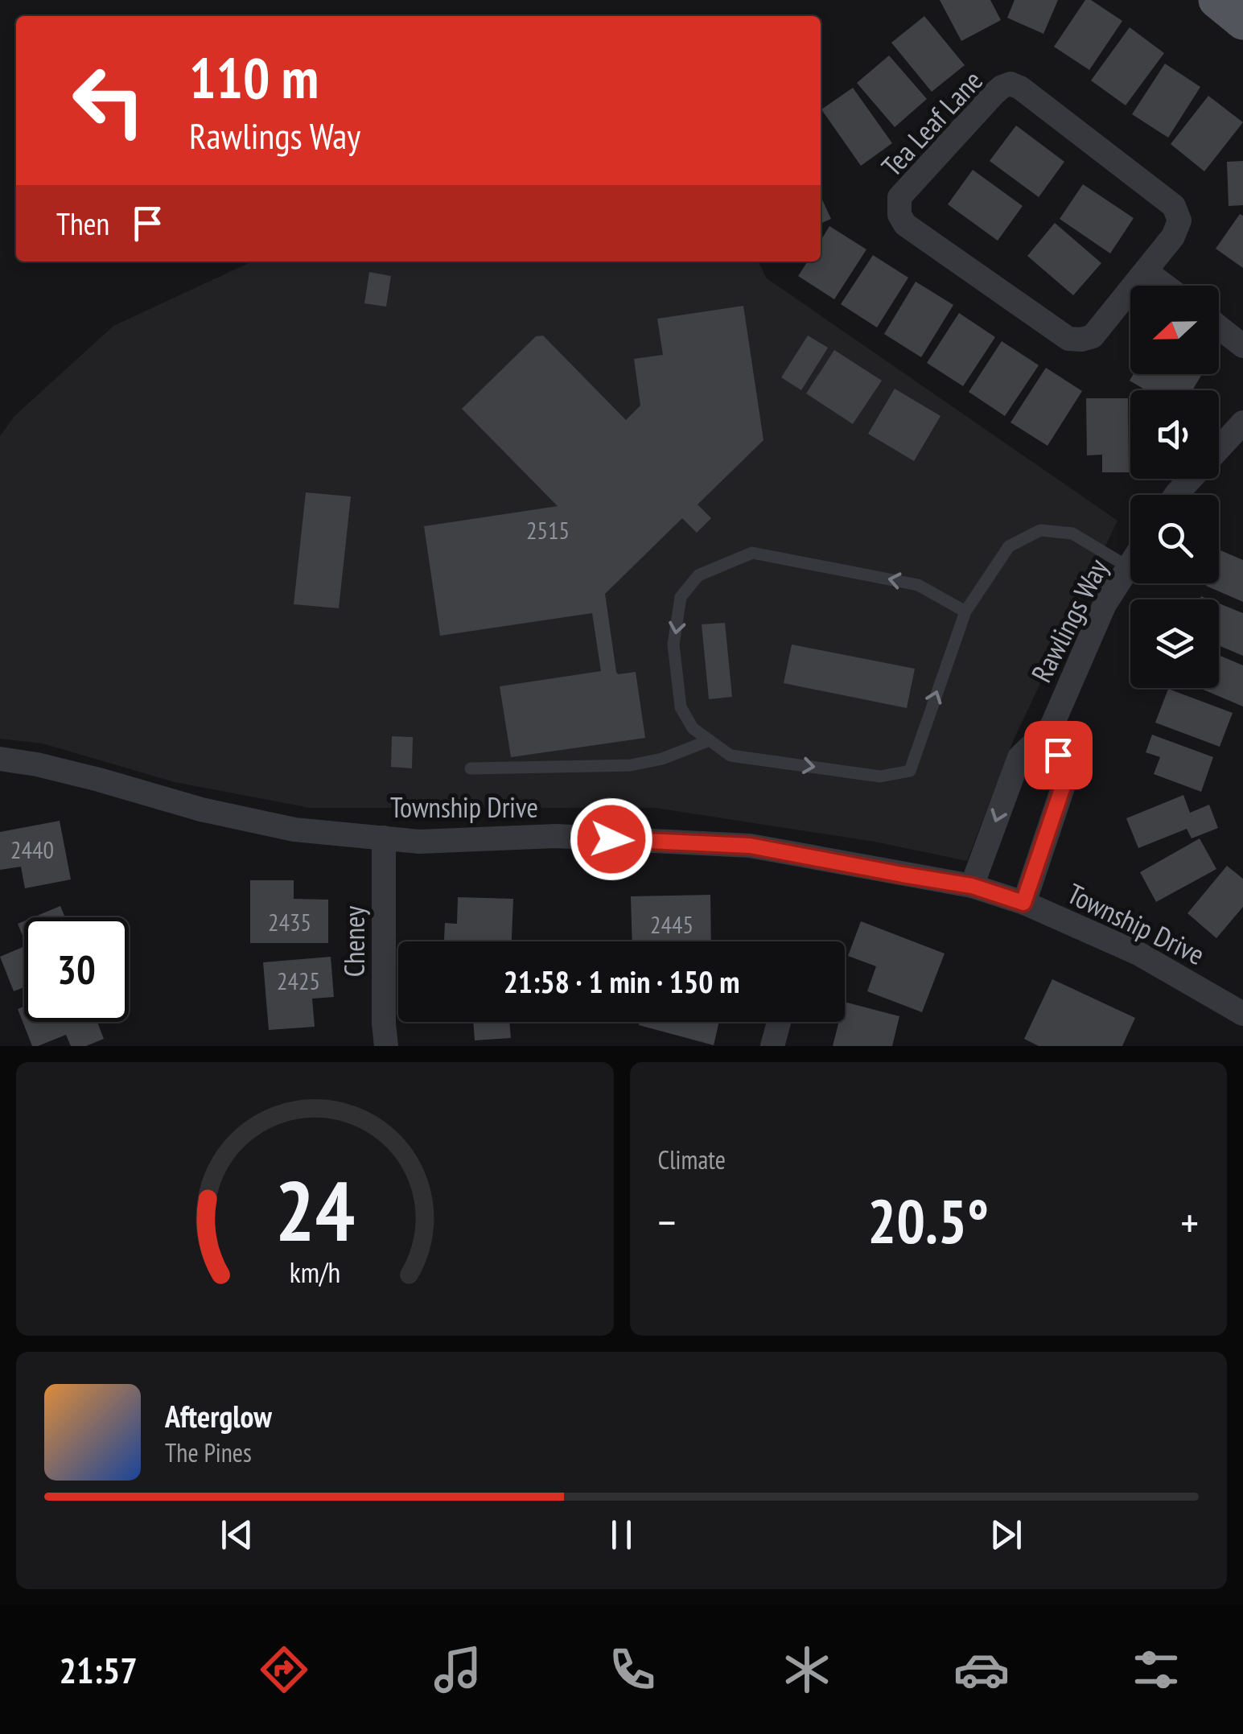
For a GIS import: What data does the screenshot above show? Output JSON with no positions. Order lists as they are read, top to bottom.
{
  "streets": {
    "street": [
      "Tea Leaf Lane",
      "Rawlings Way",
      "Township Drive",
      "Cheney"
    ]
  },
  "crossings": [
    ["Rawlings Way", "Township Drive"],
    ["Township Drive", "Cheney"]
  ],
  "house_numbers": [
    "2515",
    "2440",
    "2435",
    "2445",
    "2425"
  ],
  "north": "left",
  "page": {
    "turn": ["110 m", "Rawlings Way"],
    "then": "Then",
    "limit": "30",
    "trip": "21:58 · 1 min · 150 m",
    "tile": "Climate",
    "heat": ["−", "20.5°", "+"],
    "song": ["Afterglow", "The Pines"],
    "tabs": "21:57",
    "gauge": ["24", "km/h"]
  }
}
